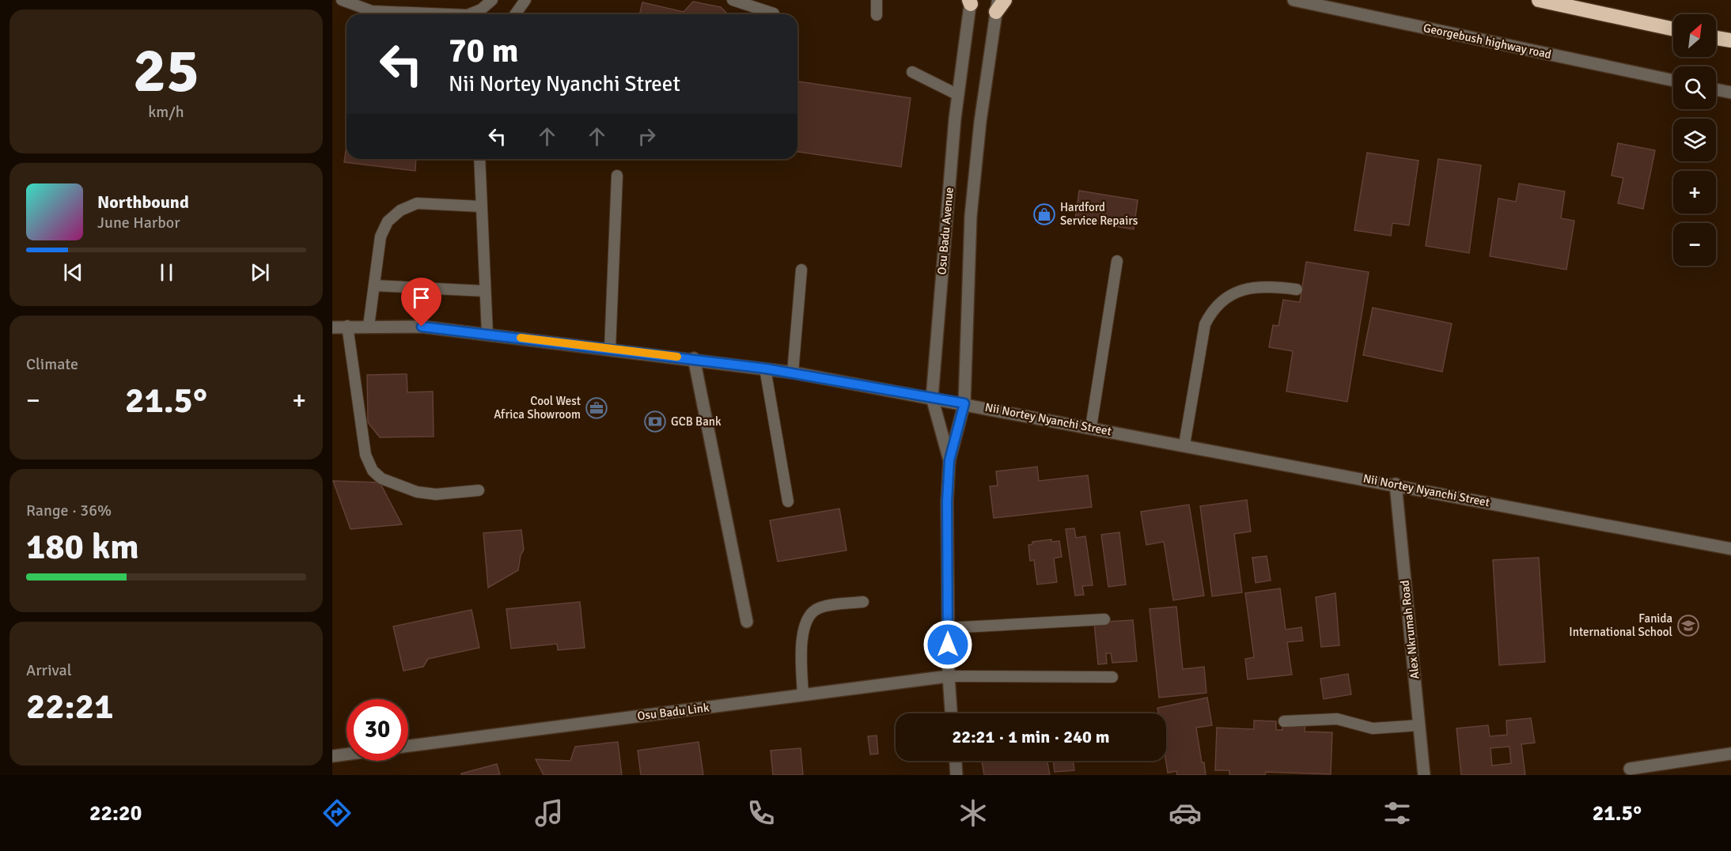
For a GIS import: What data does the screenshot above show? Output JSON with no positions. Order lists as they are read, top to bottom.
{
  "streets": {
    "street": [
      "Georgebush highway road",
      "Osu Badu Avenue",
      "Nii Nortey Nyanchi Street",
      "Alex Nkrumah Road",
      "Osu Badu Link"
    ]
  },
  "crossings": [
    ["Osu Badu Avenue", "Nii Nortey Nyanchi Street"],
    ["Osu Badu Avenue", "Osu Badu Link"],
    ["Nii Nortey Nyanchi Street", "Alex Nkrumah Road"]
  ],
  "places": {
    "shop": ["Hardford Service Repairs"],
    "office": ["Cool West Africa Showroom"],
    "bank": ["GCB Bank"],
    "school or university": ["Fanida International School"]
  },
  "north": "top right",
  "page": {
    "tile": [
      ["25", "km/h"],
      "Climate",
      ["Range · 36%", "180 km"],
      ["Arrival", "22:21"]
    ],
    "map_buttons": ["+", "−"],
    "turn": ["70 m", "Nii Nortey Nyanchi Street"],
    "song": ["Northbound", "June Harbor"],
    "heat": ["−", "21.5°", "+"],
    "limit": "30",
    "trip": "22:21 · 1 min · 240 m",
    "tabs": ["22:20", "21.5°"]
  }
}
